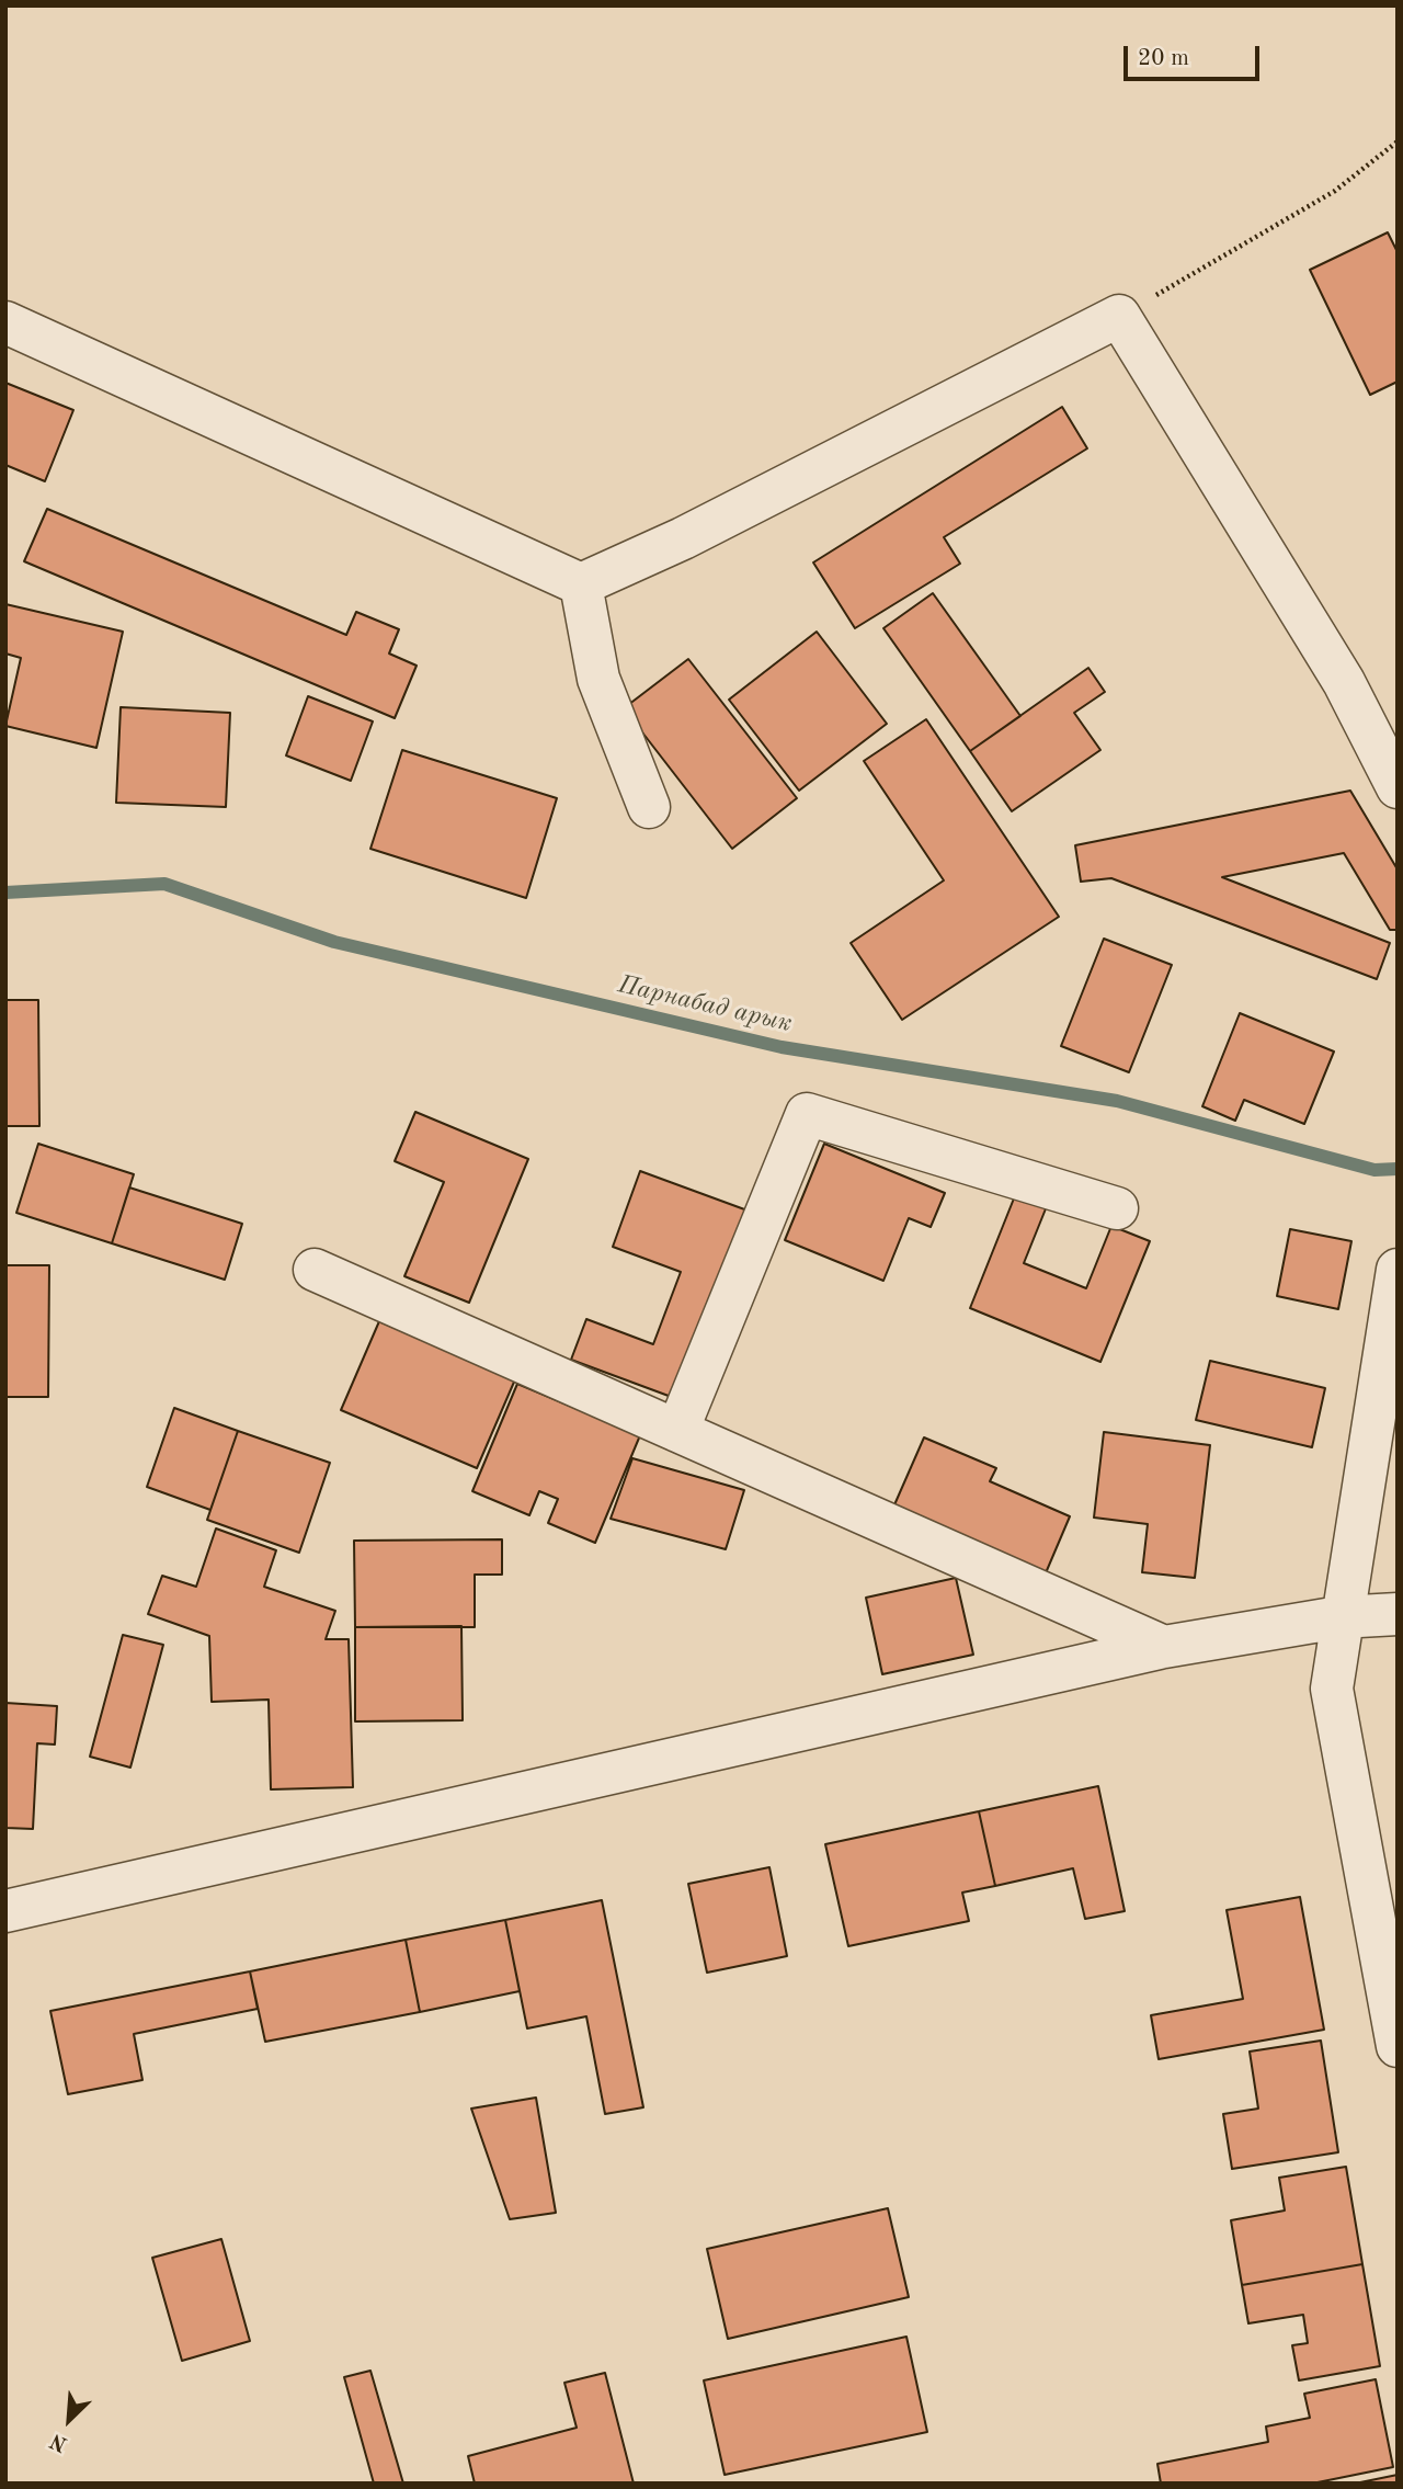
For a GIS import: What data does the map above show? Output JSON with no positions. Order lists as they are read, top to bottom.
{
  "water": ["Парнабад арык"],
  "scale_bar": "20 m",
  "north": "bottom left"
}
